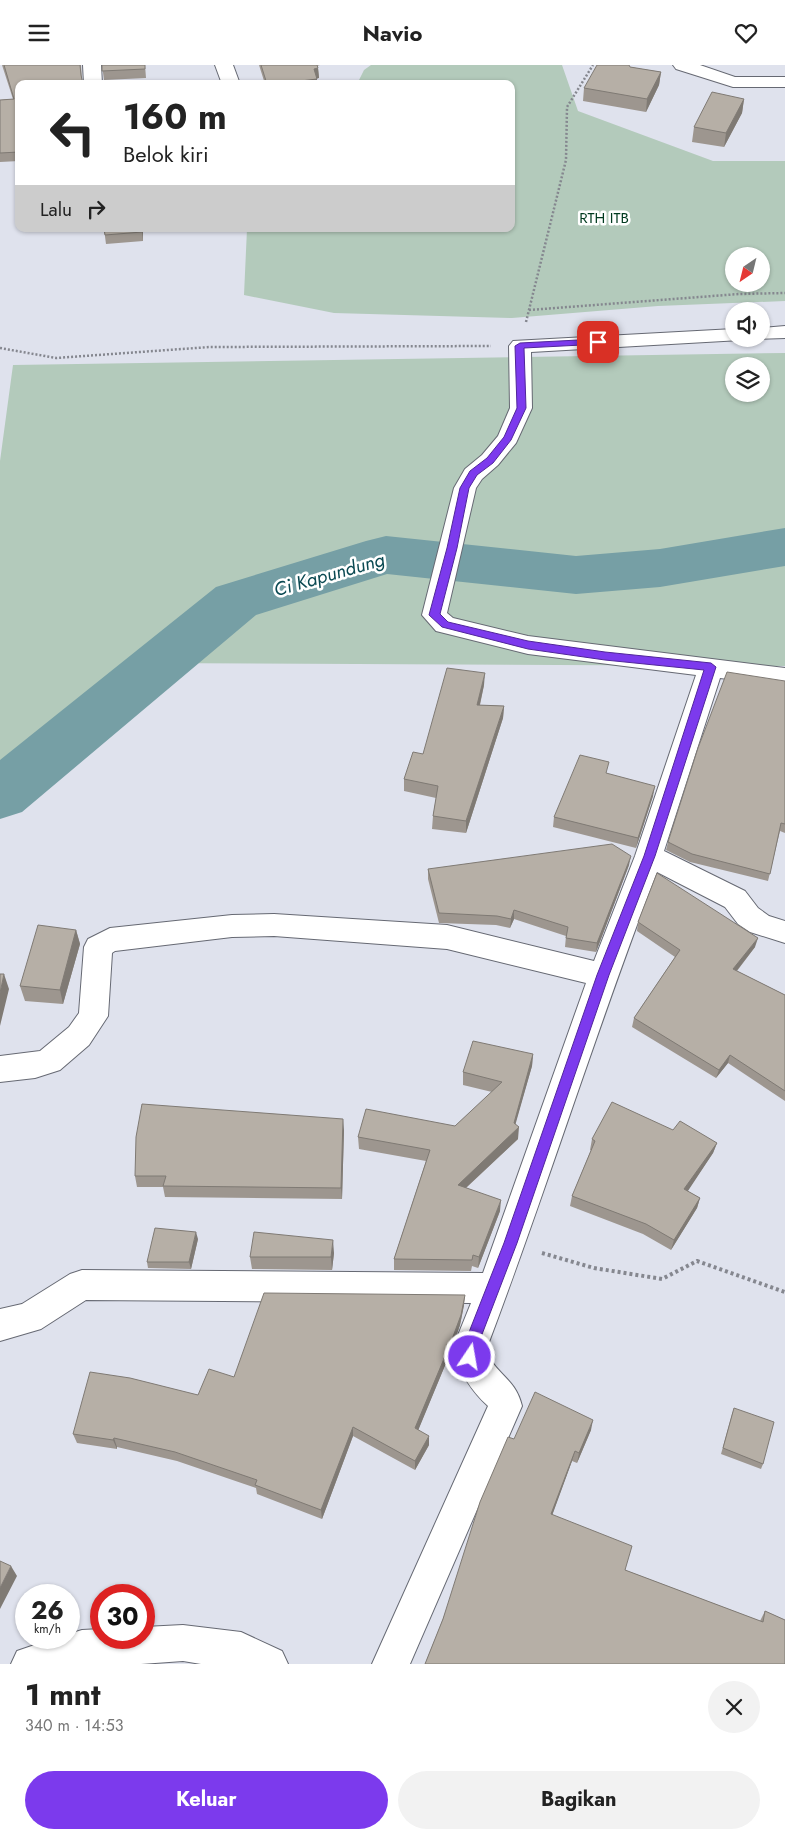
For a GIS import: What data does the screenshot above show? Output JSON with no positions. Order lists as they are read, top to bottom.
{
  "water": ["Ci Kapundung"],
  "parks": ["RTH ITB"],
  "north": "bottom left",
  "page": {
    "header": "Navio",
    "turn": ["160 m", "Belok kiri"],
    "then": "Lalu",
    "speed": "26 km/h",
    "limit": "30",
    "heading": ["1 mnt", "340 m · 14:53"],
    "buttons": ["Keluar", "Bagikan"]
  }
}
